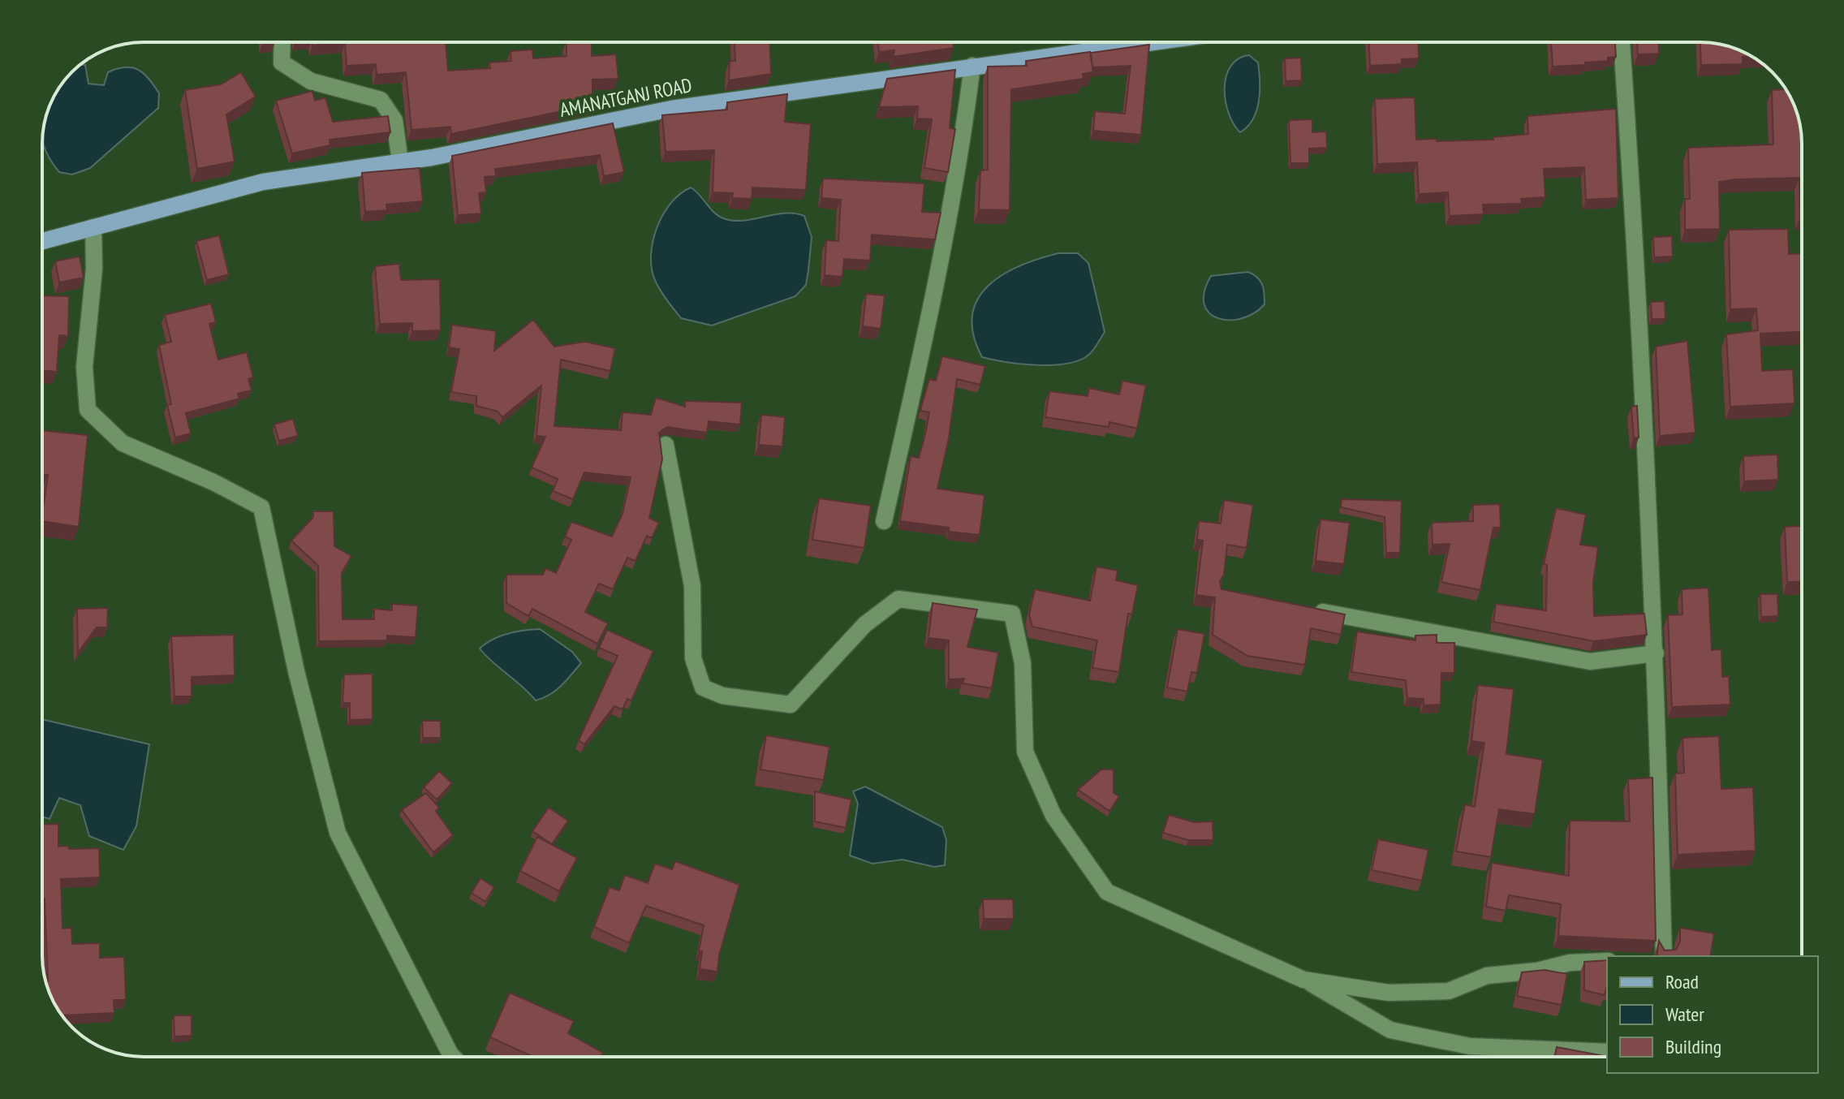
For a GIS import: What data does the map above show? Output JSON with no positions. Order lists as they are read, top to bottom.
{
  "streets": {
    "main road": ["AMANATGANJ ROAD"]
  },
  "legend": ["Road", "Water", "Building"]
}
